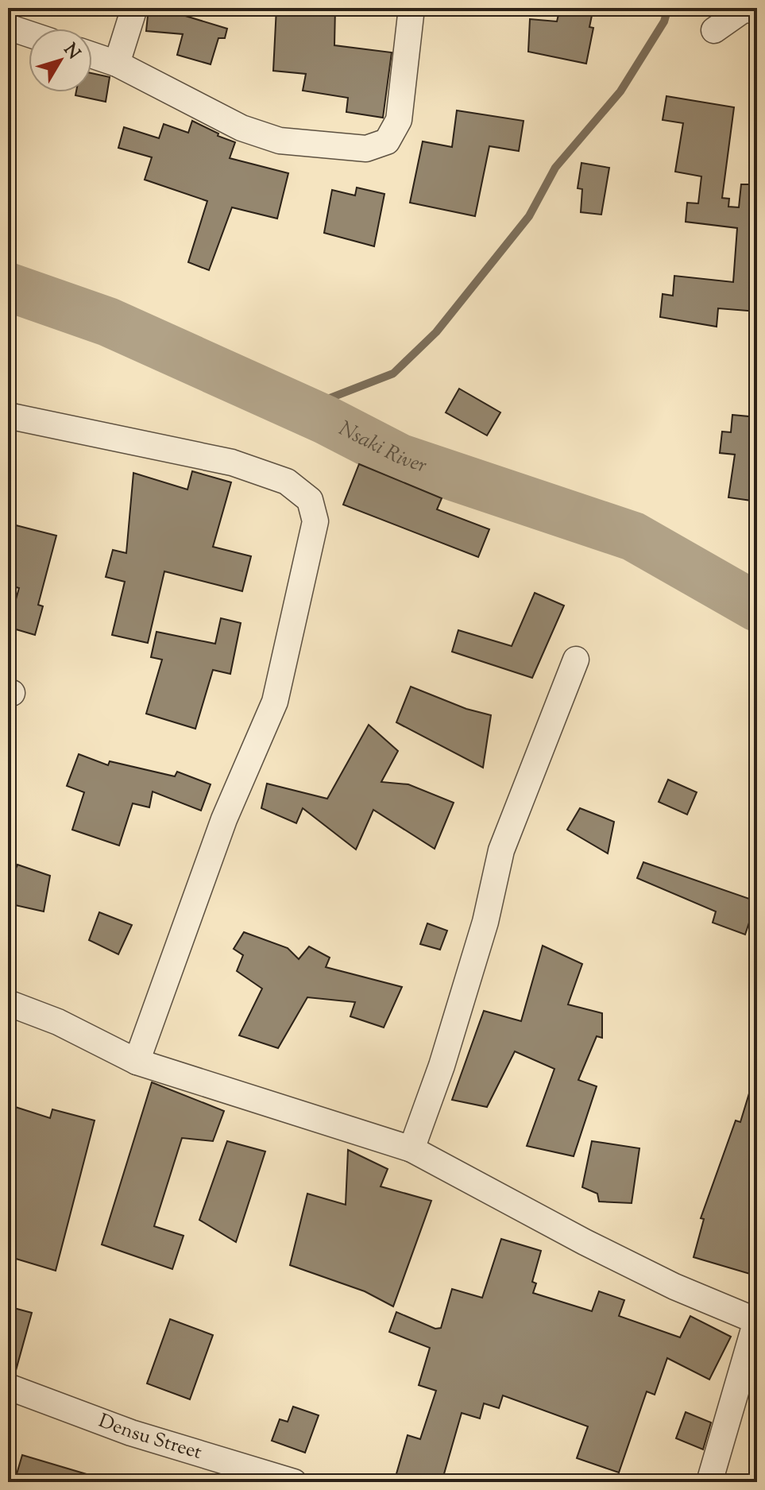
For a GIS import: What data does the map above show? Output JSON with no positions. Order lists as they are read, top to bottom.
{
  "streets": {
    "street": ["Densu Street"]
  },
  "water": ["Nsaki River"],
  "north": "top right"
}
